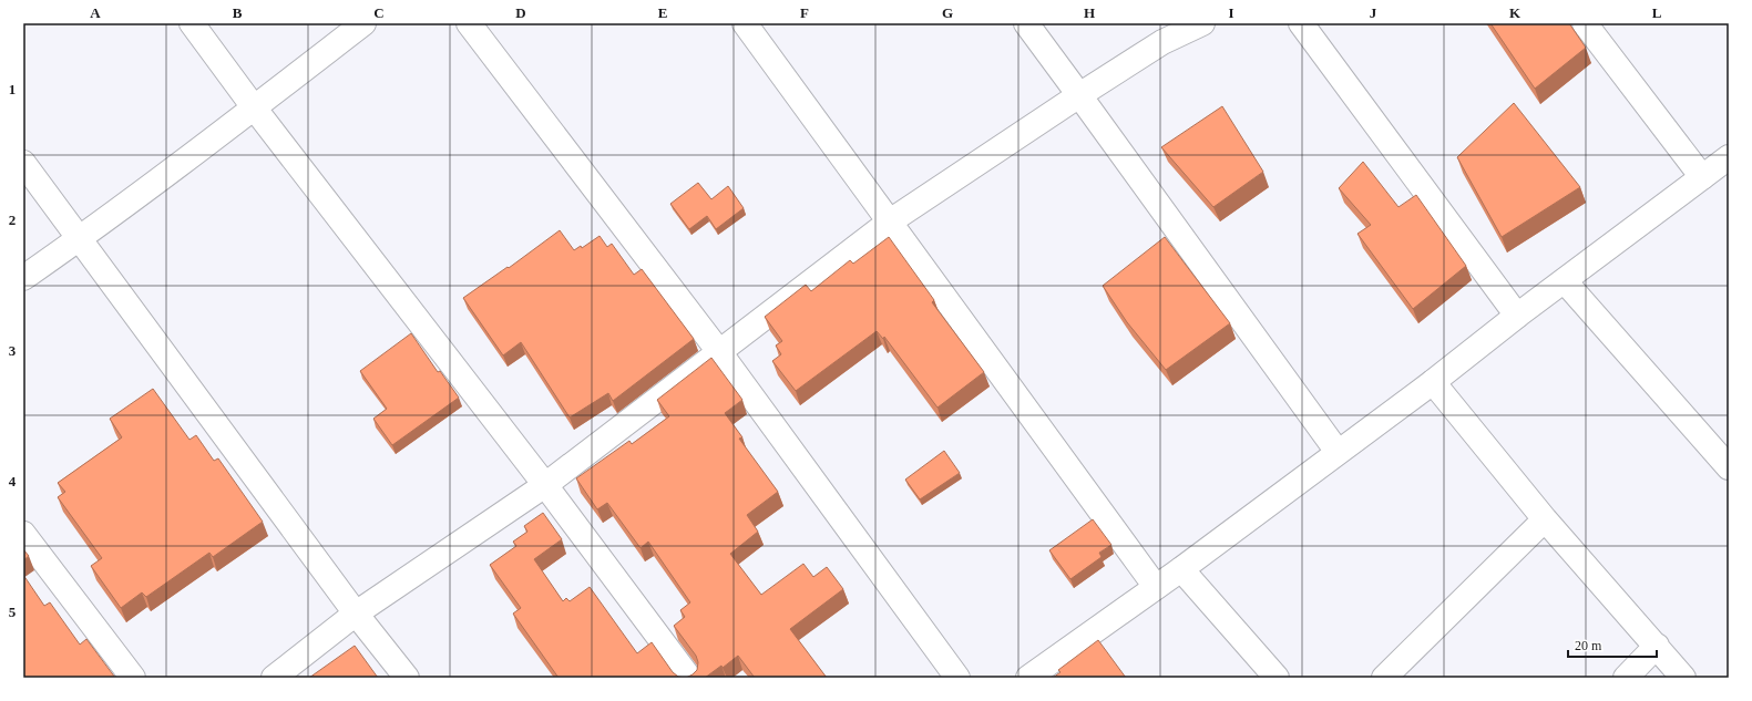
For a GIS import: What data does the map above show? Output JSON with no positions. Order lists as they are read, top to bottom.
{
  "scale_bar": "20 m",
  "grid": {
    "columns": [
      "A",
      "B",
      "C",
      "D",
      "E",
      "F",
      "G",
      "H",
      "I",
      "J",
      "K",
      "L"
    ],
    "rows": [
      "1",
      "2",
      "3",
      "4",
      "5"
    ]
  }
}
